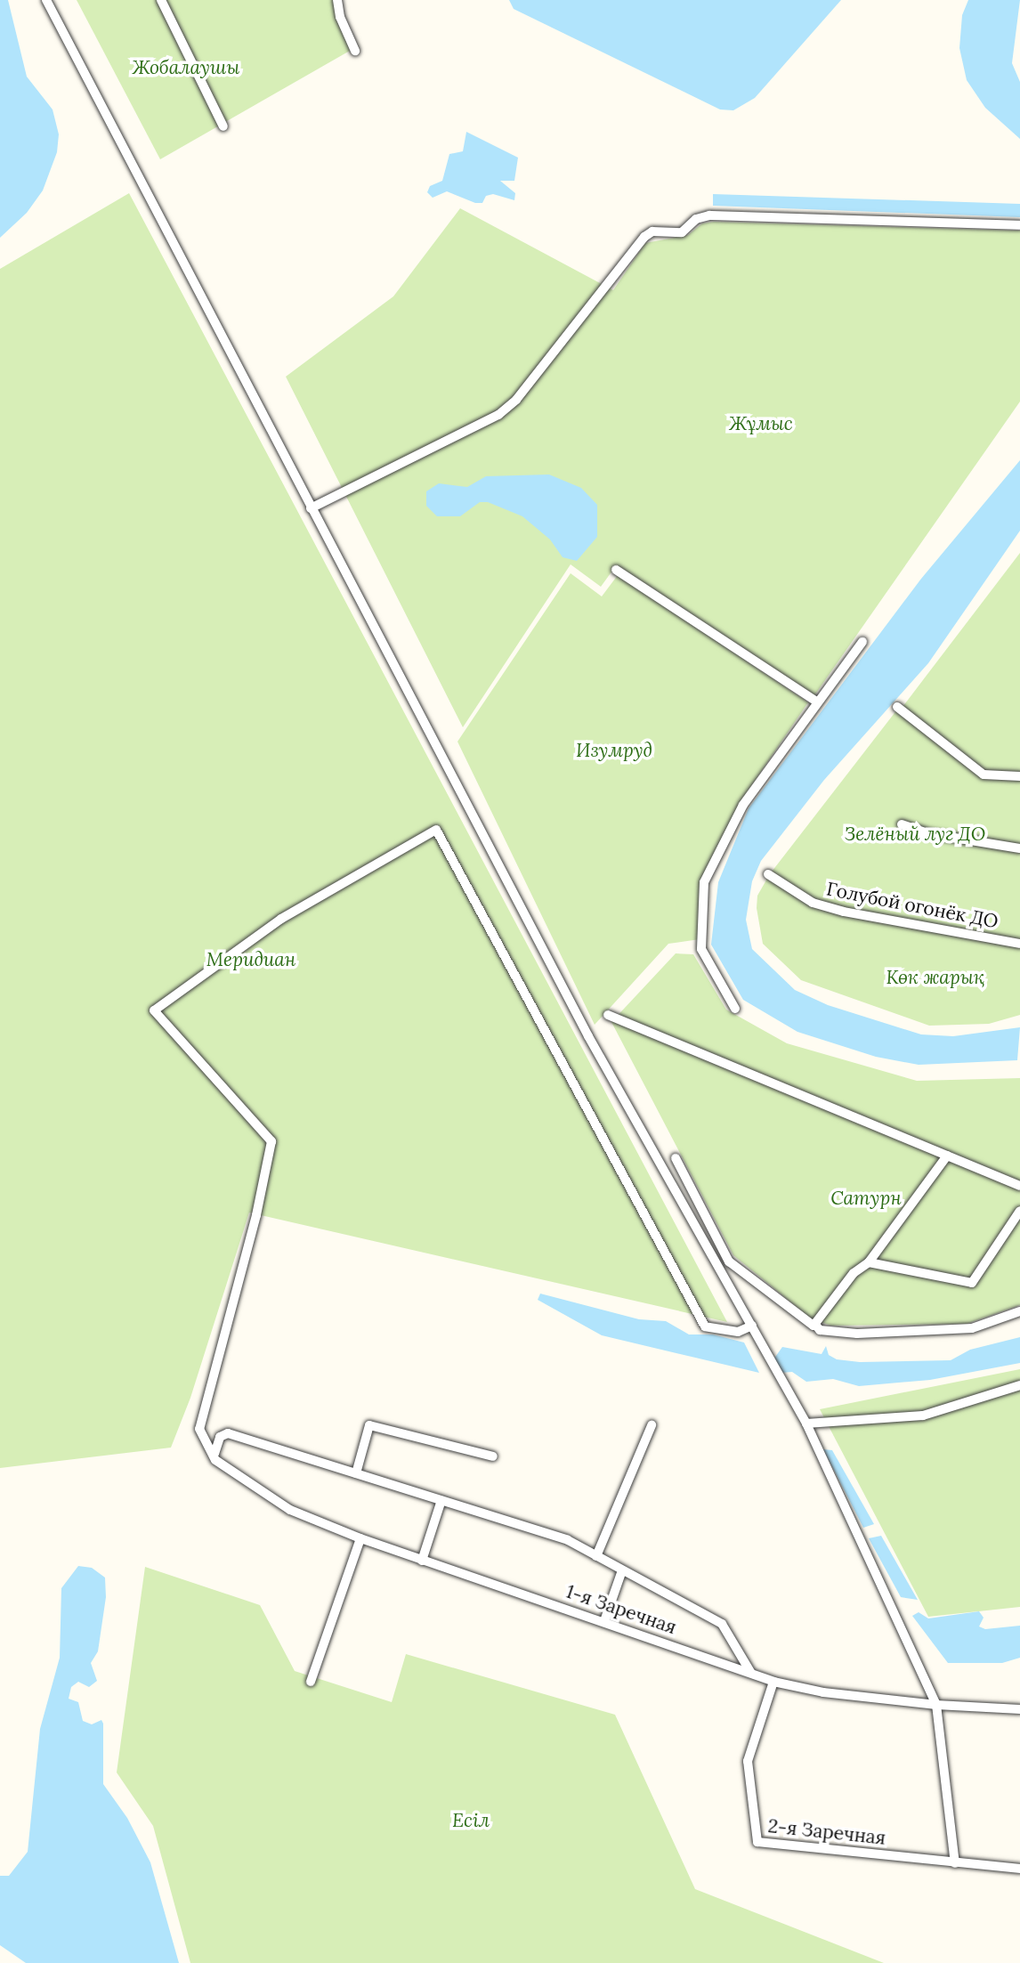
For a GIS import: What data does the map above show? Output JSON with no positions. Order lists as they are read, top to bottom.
{
  "streets": {
    "street": ["Голубой огонёк ДО", "1-я Заречная", "2-я Заречная"]
  },
  "crossings": [
    ["1-я Заречная", "2-я Заречная"]
  ],
  "parks": [
    "Жобалаушы",
    "Жұмыс",
    "Изумруд",
    "Зелёный луг ДО",
    "Меридиан",
    "Көк жарық",
    "Сатурн",
    "Есіл"
  ]
}
